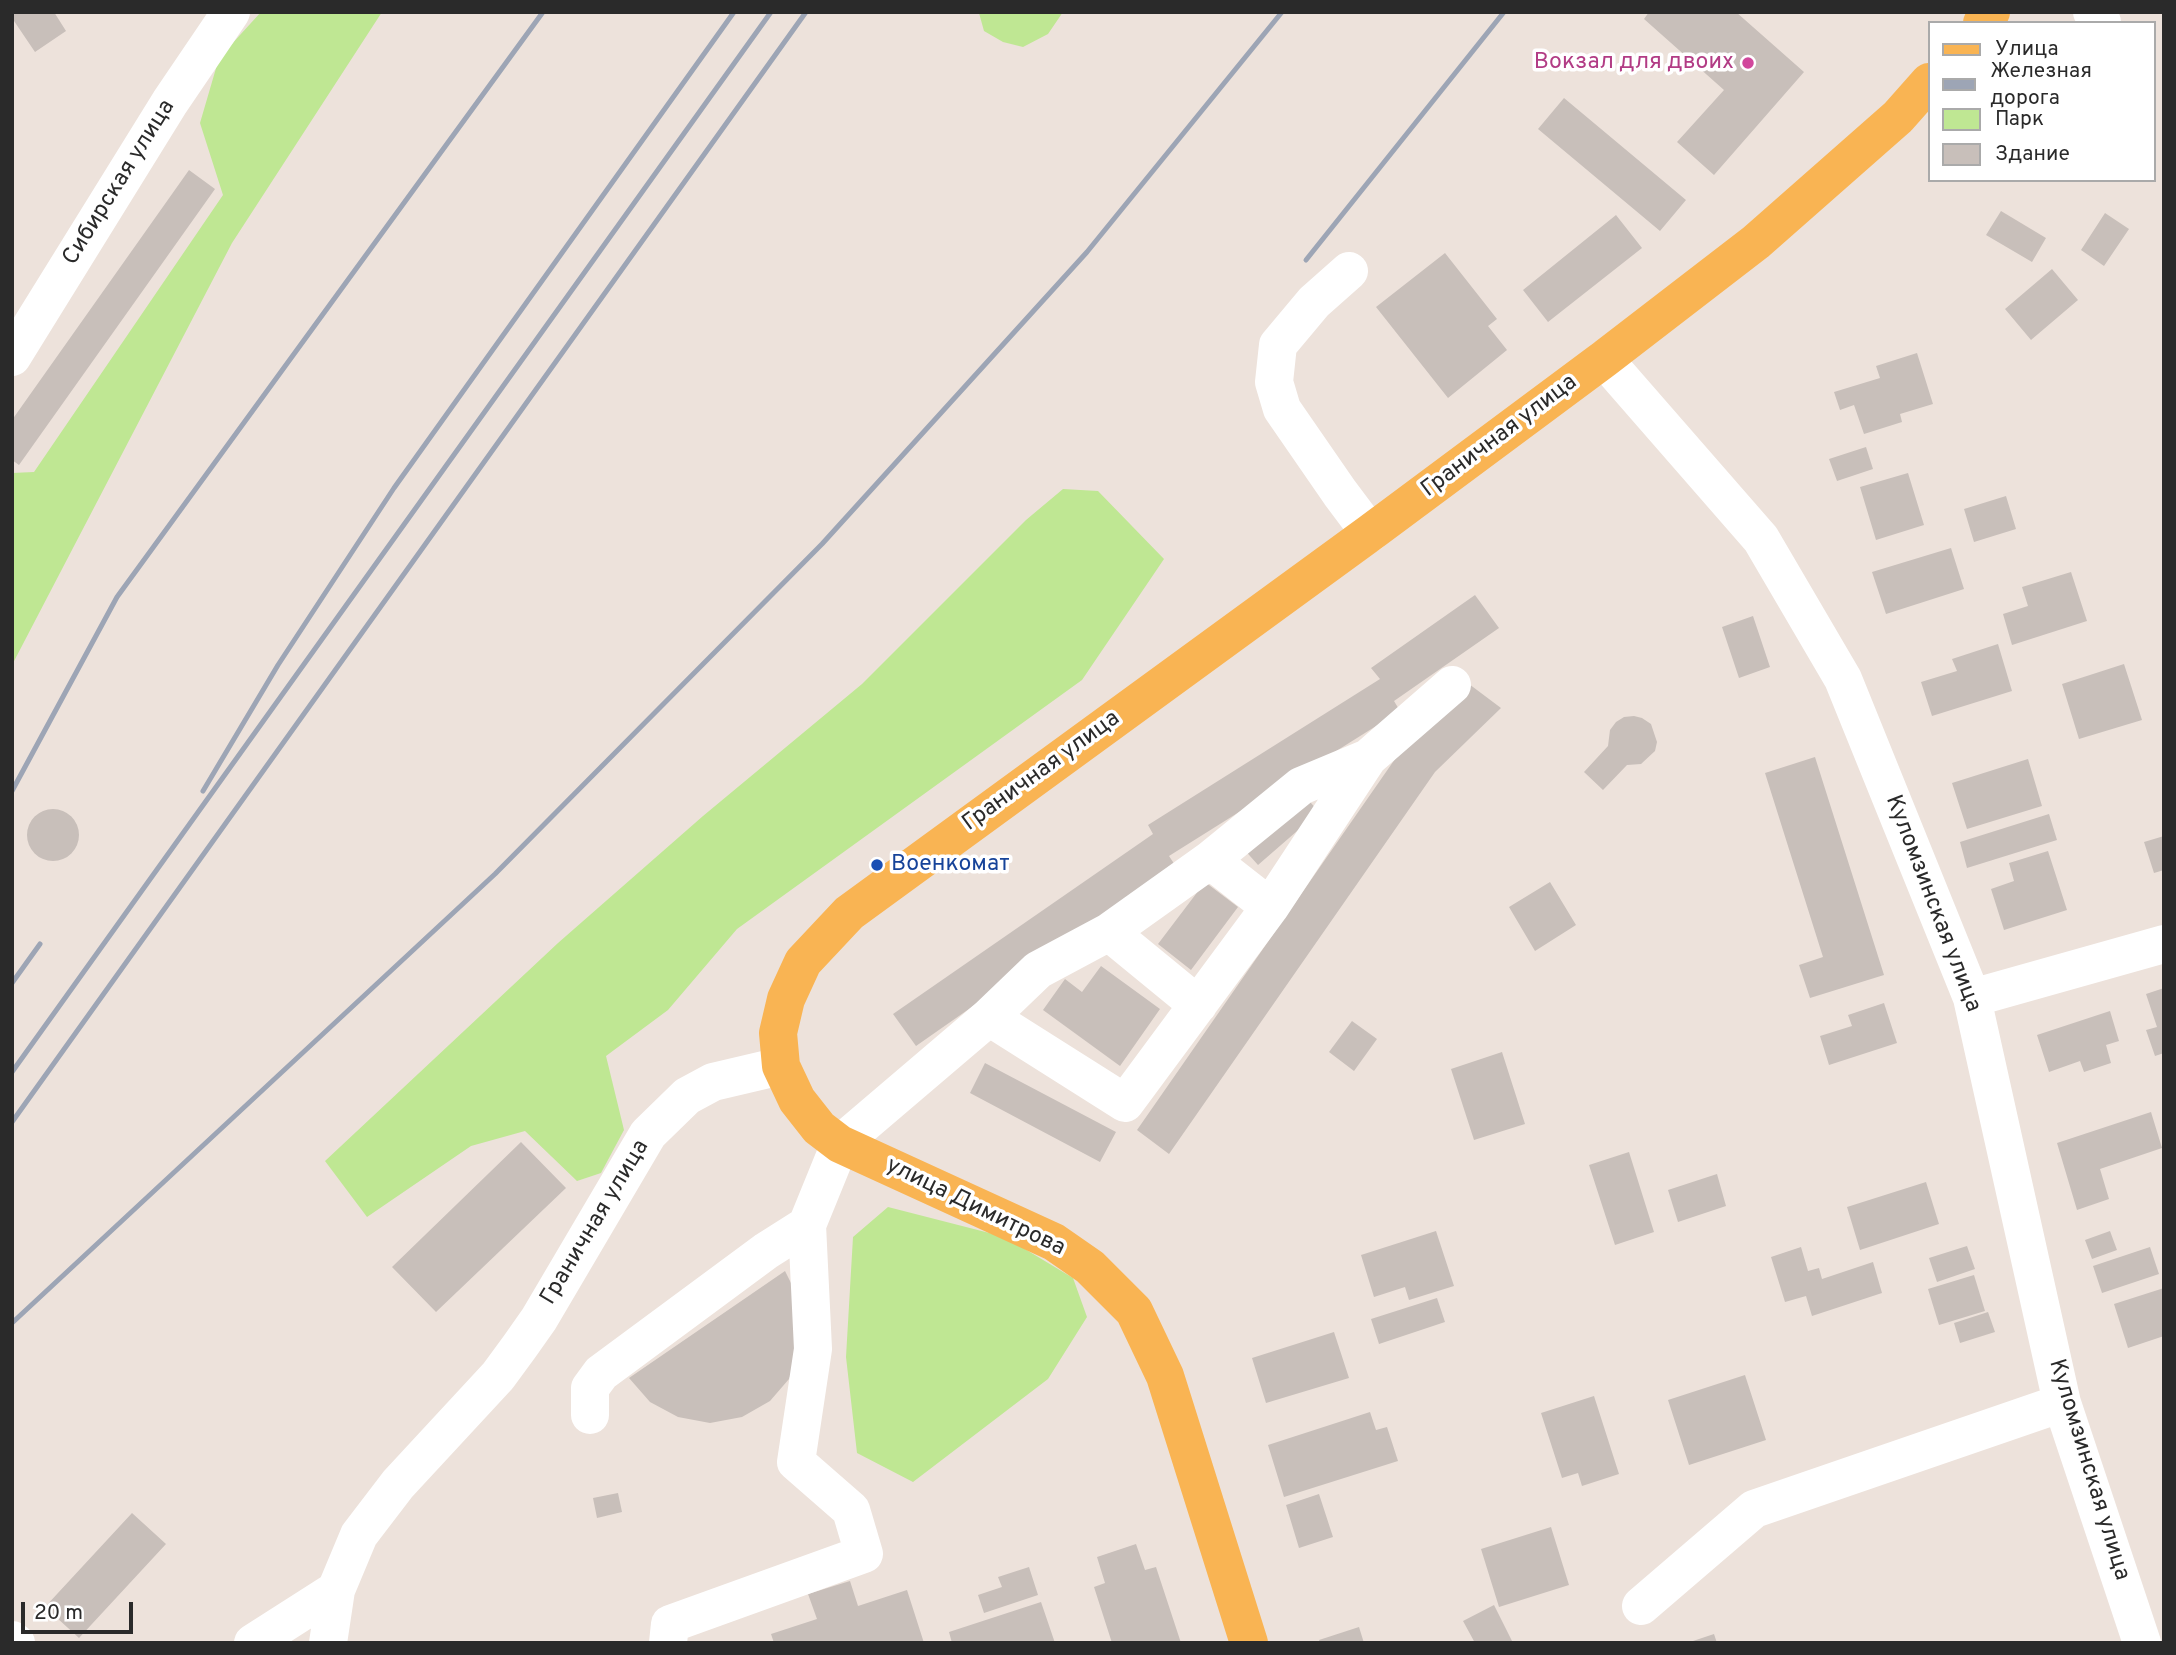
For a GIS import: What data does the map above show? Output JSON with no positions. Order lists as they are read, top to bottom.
{
  "streets": {
    "main road": ["Граничная улица", "улица Димитрова"],
    "street": ["Сибирская улица", "Куломзинская улица"]
  },
  "crossings": [
    ["Граничная улица", "Куломзинская улица"],
    ["Граничная улица", "улица Димитрова"]
  ],
  "places": ["Вокзал для двоих", "Военкомат"],
  "legend": [
    "Улица",
    "Железная дорога",
    "Парк",
    "Здание"
  ],
  "scale_bar": "20 m"
}
